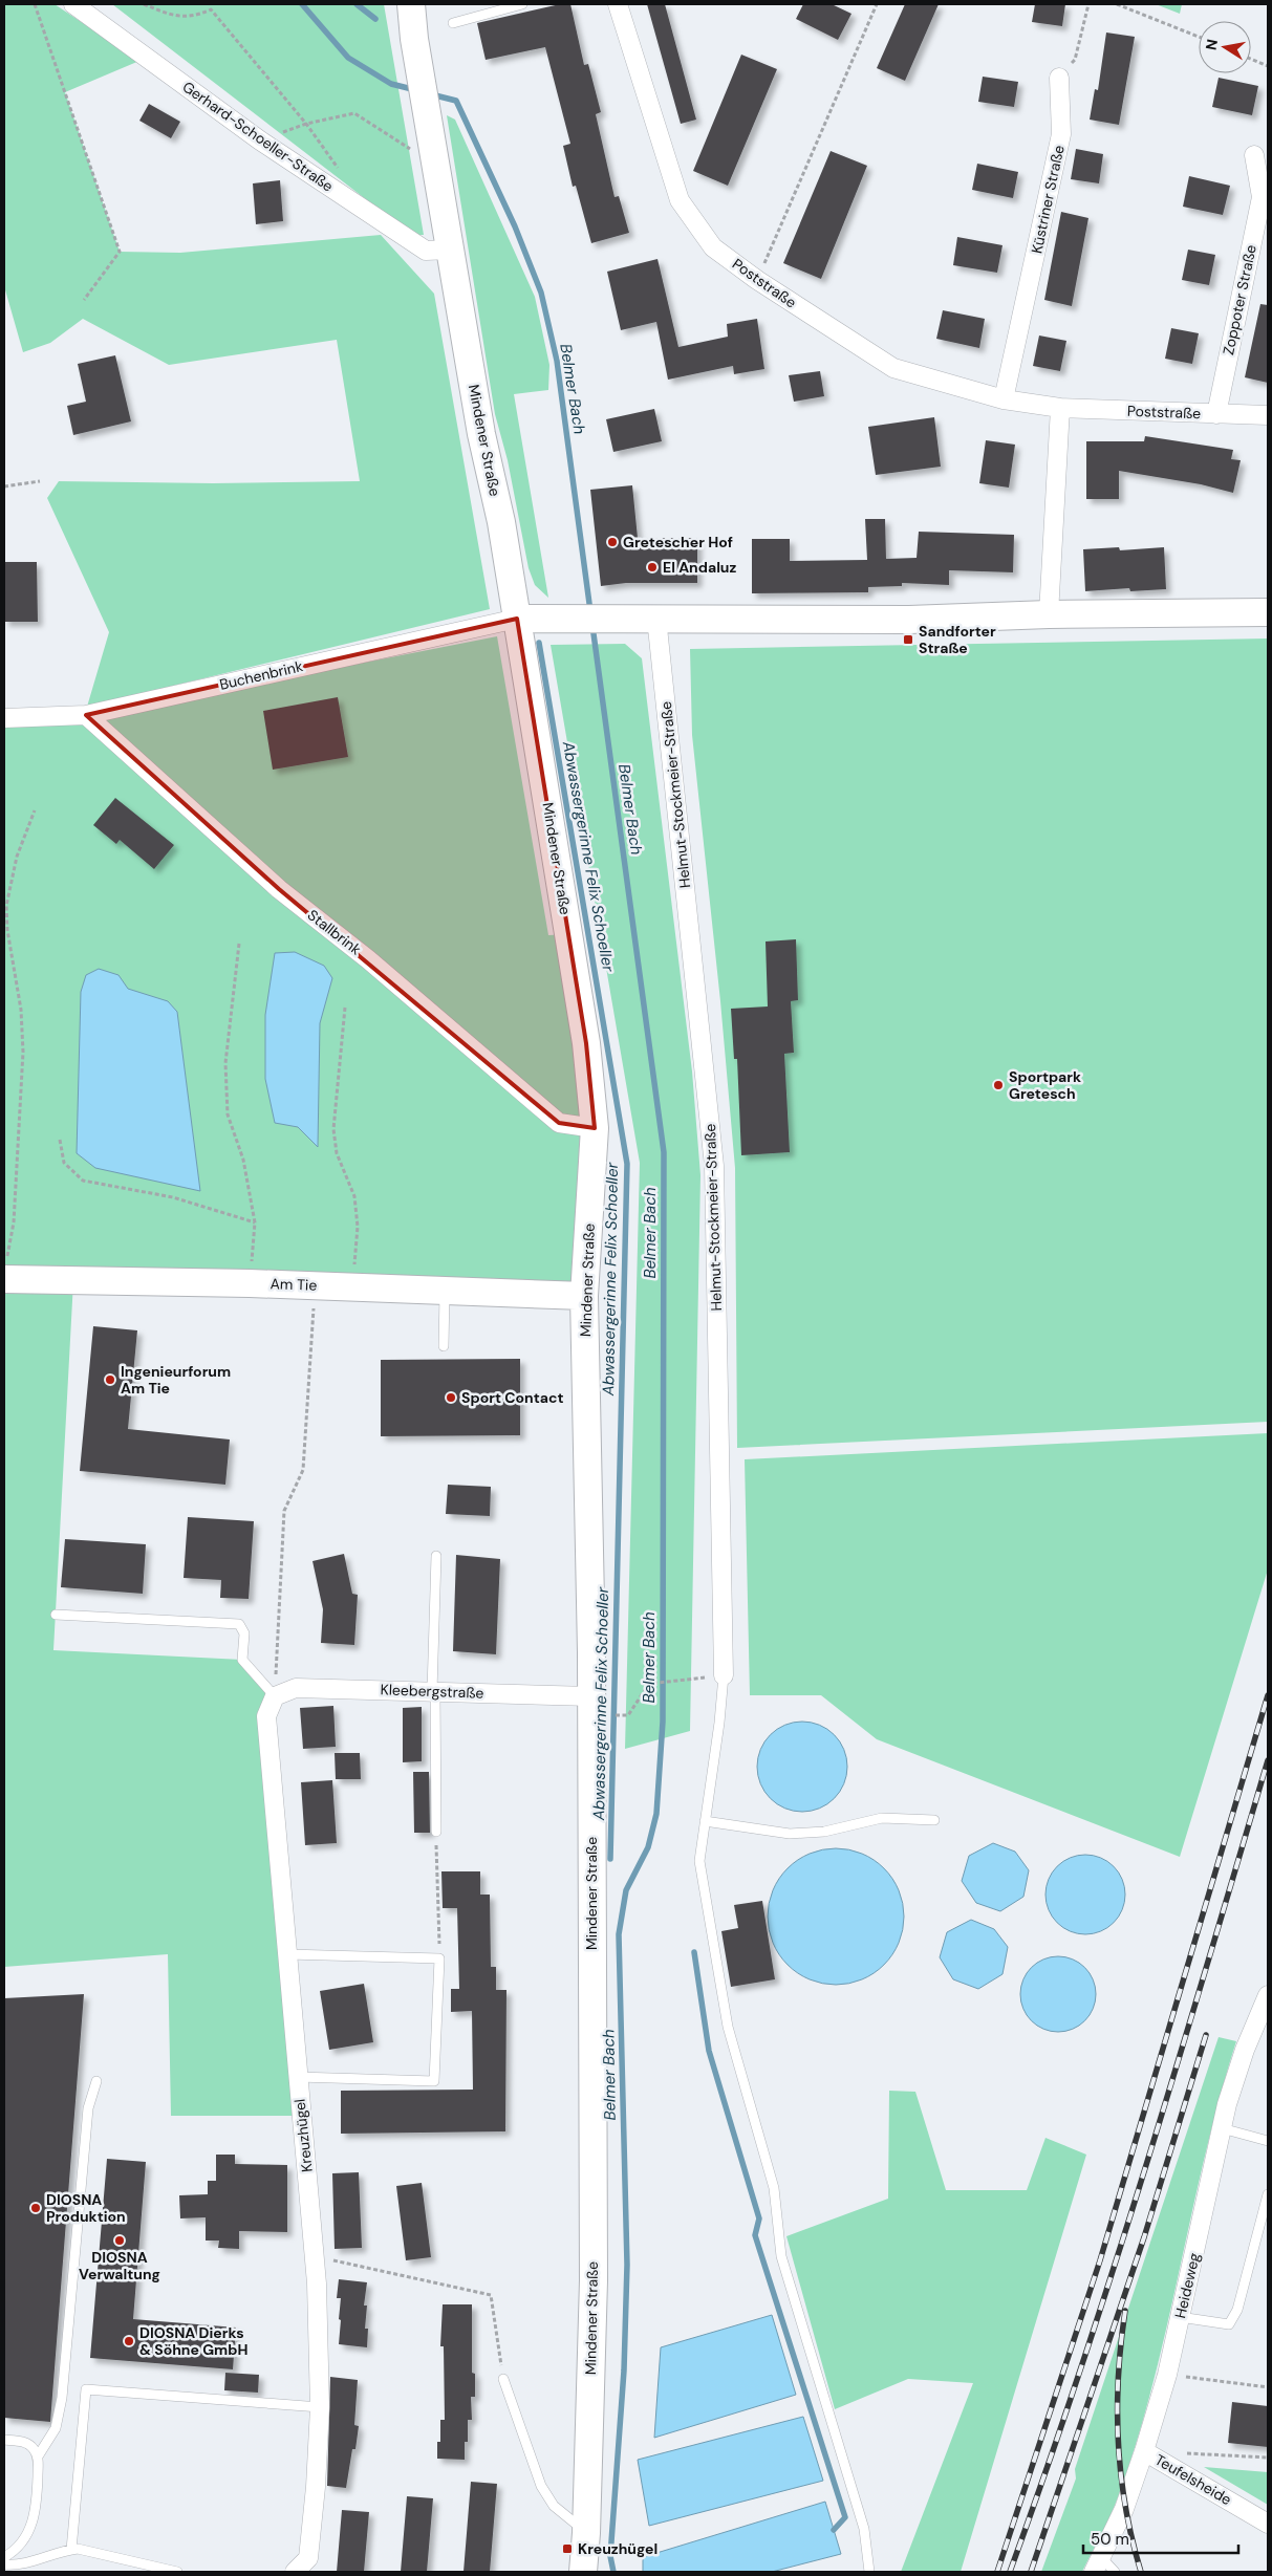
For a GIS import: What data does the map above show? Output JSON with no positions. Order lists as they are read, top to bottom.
{
  "streets": {
    "main road": ["Mindener Straße", "Am Tie"],
    "street": [
      "Gerhard-Schoeller-Straße",
      "Küstriner Straße",
      "Poststraße",
      "Zoppoter Straße",
      "Buchenbrink",
      "Helmut-Stockmeier-Straße",
      "Stallbrink",
      "Kleebergstraße",
      "Kreuzhügel",
      "Heideweg",
      "Teufelsheide"
    ]
  },
  "crossings": [
    ["Gerhard-Schoeller-Straße", "Mindener Straße"],
    ["Küstriner Straße", "Poststraße"],
    ["Poststraße", "Zoppoter Straße"],
    ["Mindener Straße", "Buchenbrink"],
    ["Mindener Straße", "Stallbrink"],
    ["Mindener Straße", "Am Tie"],
    ["Mindener Straße", "Kleebergstraße"],
    ["Buchenbrink", "Stallbrink"],
    ["Kleebergstraße", "Kreuzhügel"],
    ["Heideweg", "Teufelsheide"]
  ],
  "water": ["Belmer Bach", "Abwassergerinne Felix Schoeller"],
  "places": {
    "other": [
      "Gretescher Hof",
      "El Andaluz",
      "Sportpark Gretesch",
      "Ingenieurforum Am Tie",
      "Sport Contact",
      "DIOSNA Produktion",
      "DIOSNA Verwaltung",
      "DIOSNA Dierks & Söhne GmbH"
    ],
    "transit": ["Sandforter Straße", "Kreuzhügel"]
  },
  "scale_bar": "50 m",
  "north": "left"
}
